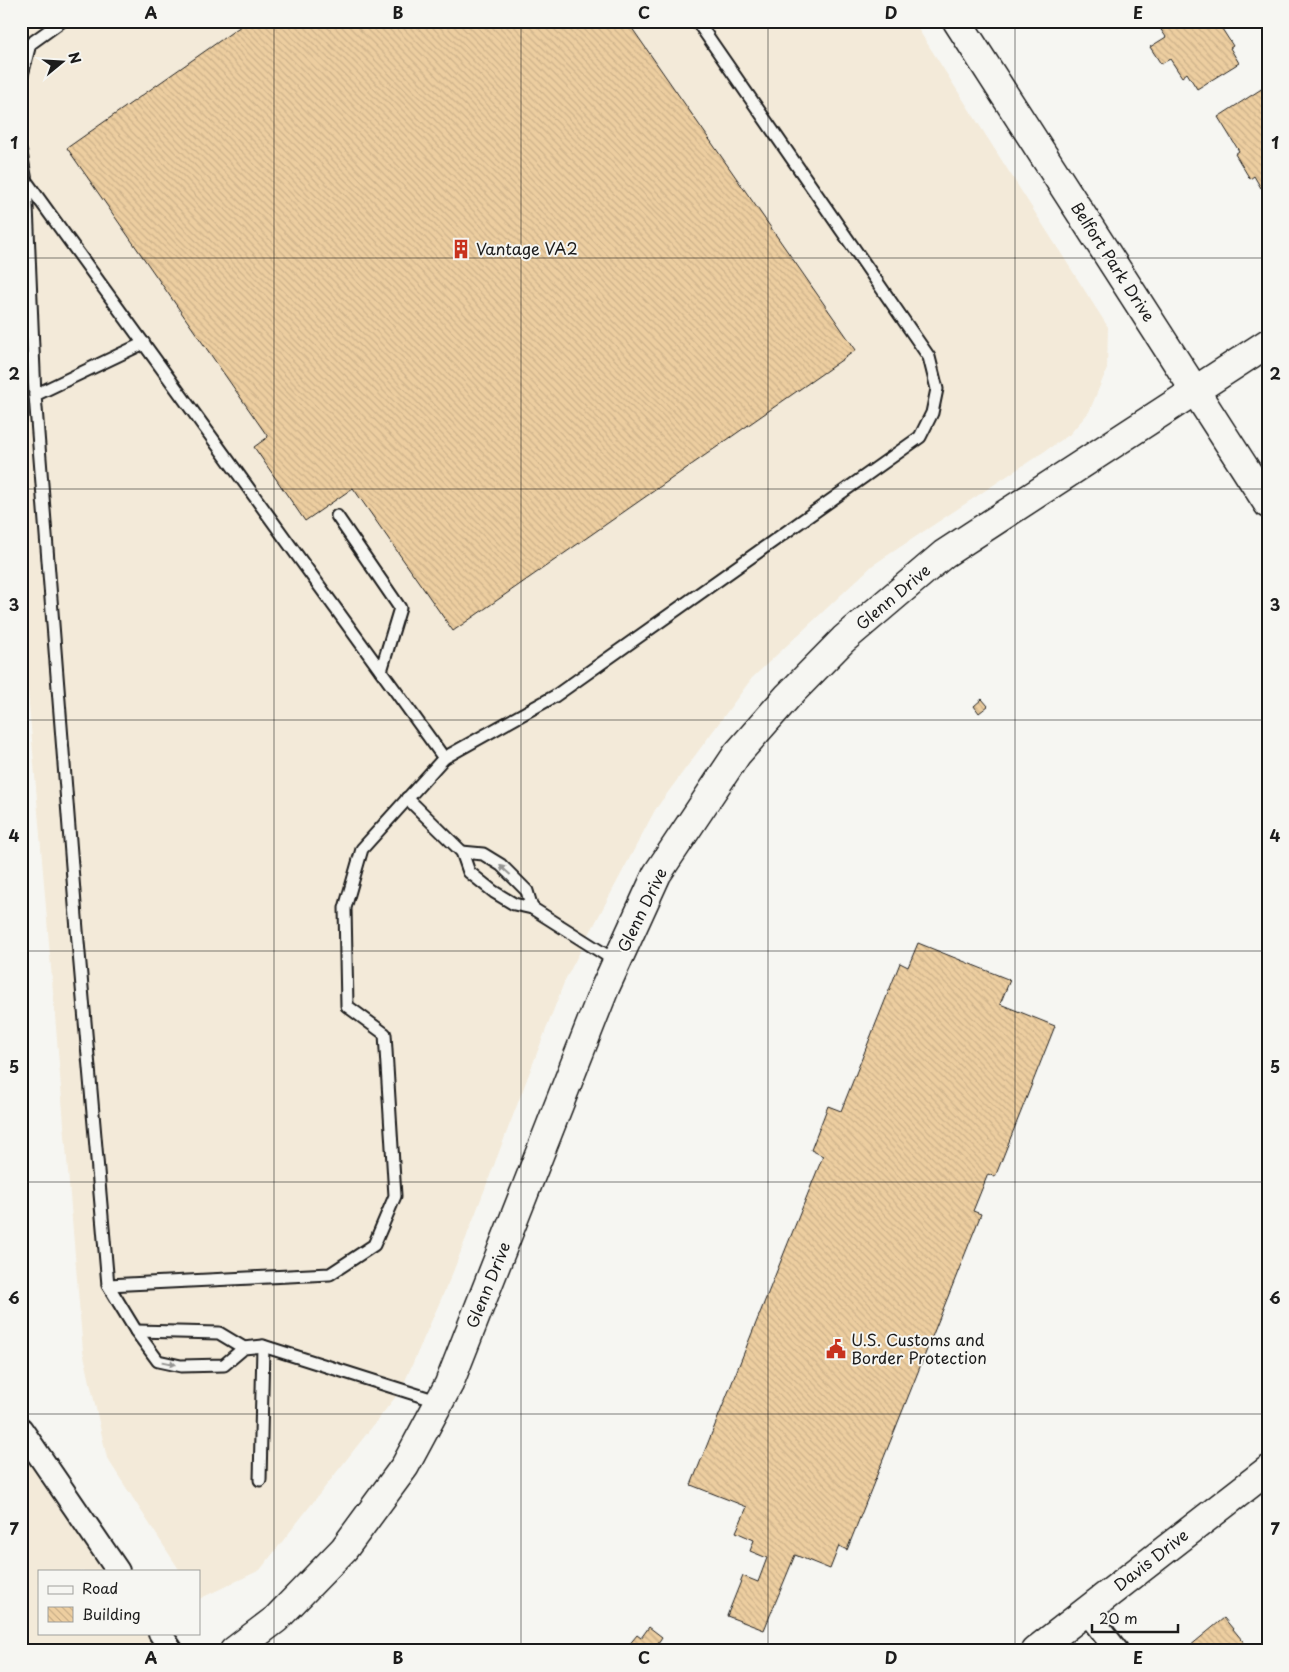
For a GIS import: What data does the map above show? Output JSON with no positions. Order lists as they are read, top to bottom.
{
  "streets": {
    "street": ["Belfort Park Drive", "Glenn Drive", "Davis Drive"]
  },
  "crossings": [
    ["Belfort Park Drive", "Glenn Drive"]
  ],
  "places": {
    "building": ["Vantage VA2"],
    "public building": ["U.S. Customs and Border Protection"]
  },
  "legend": ["Road", "Building"],
  "scale_bar": "20 m",
  "north": "right",
  "grid": {
    "columns": [
      "A",
      "B",
      "C",
      "D",
      "E"
    ],
    "rows": [
      "1",
      "2",
      "3",
      "4",
      "5",
      "6",
      "7"
    ]
  }
}
